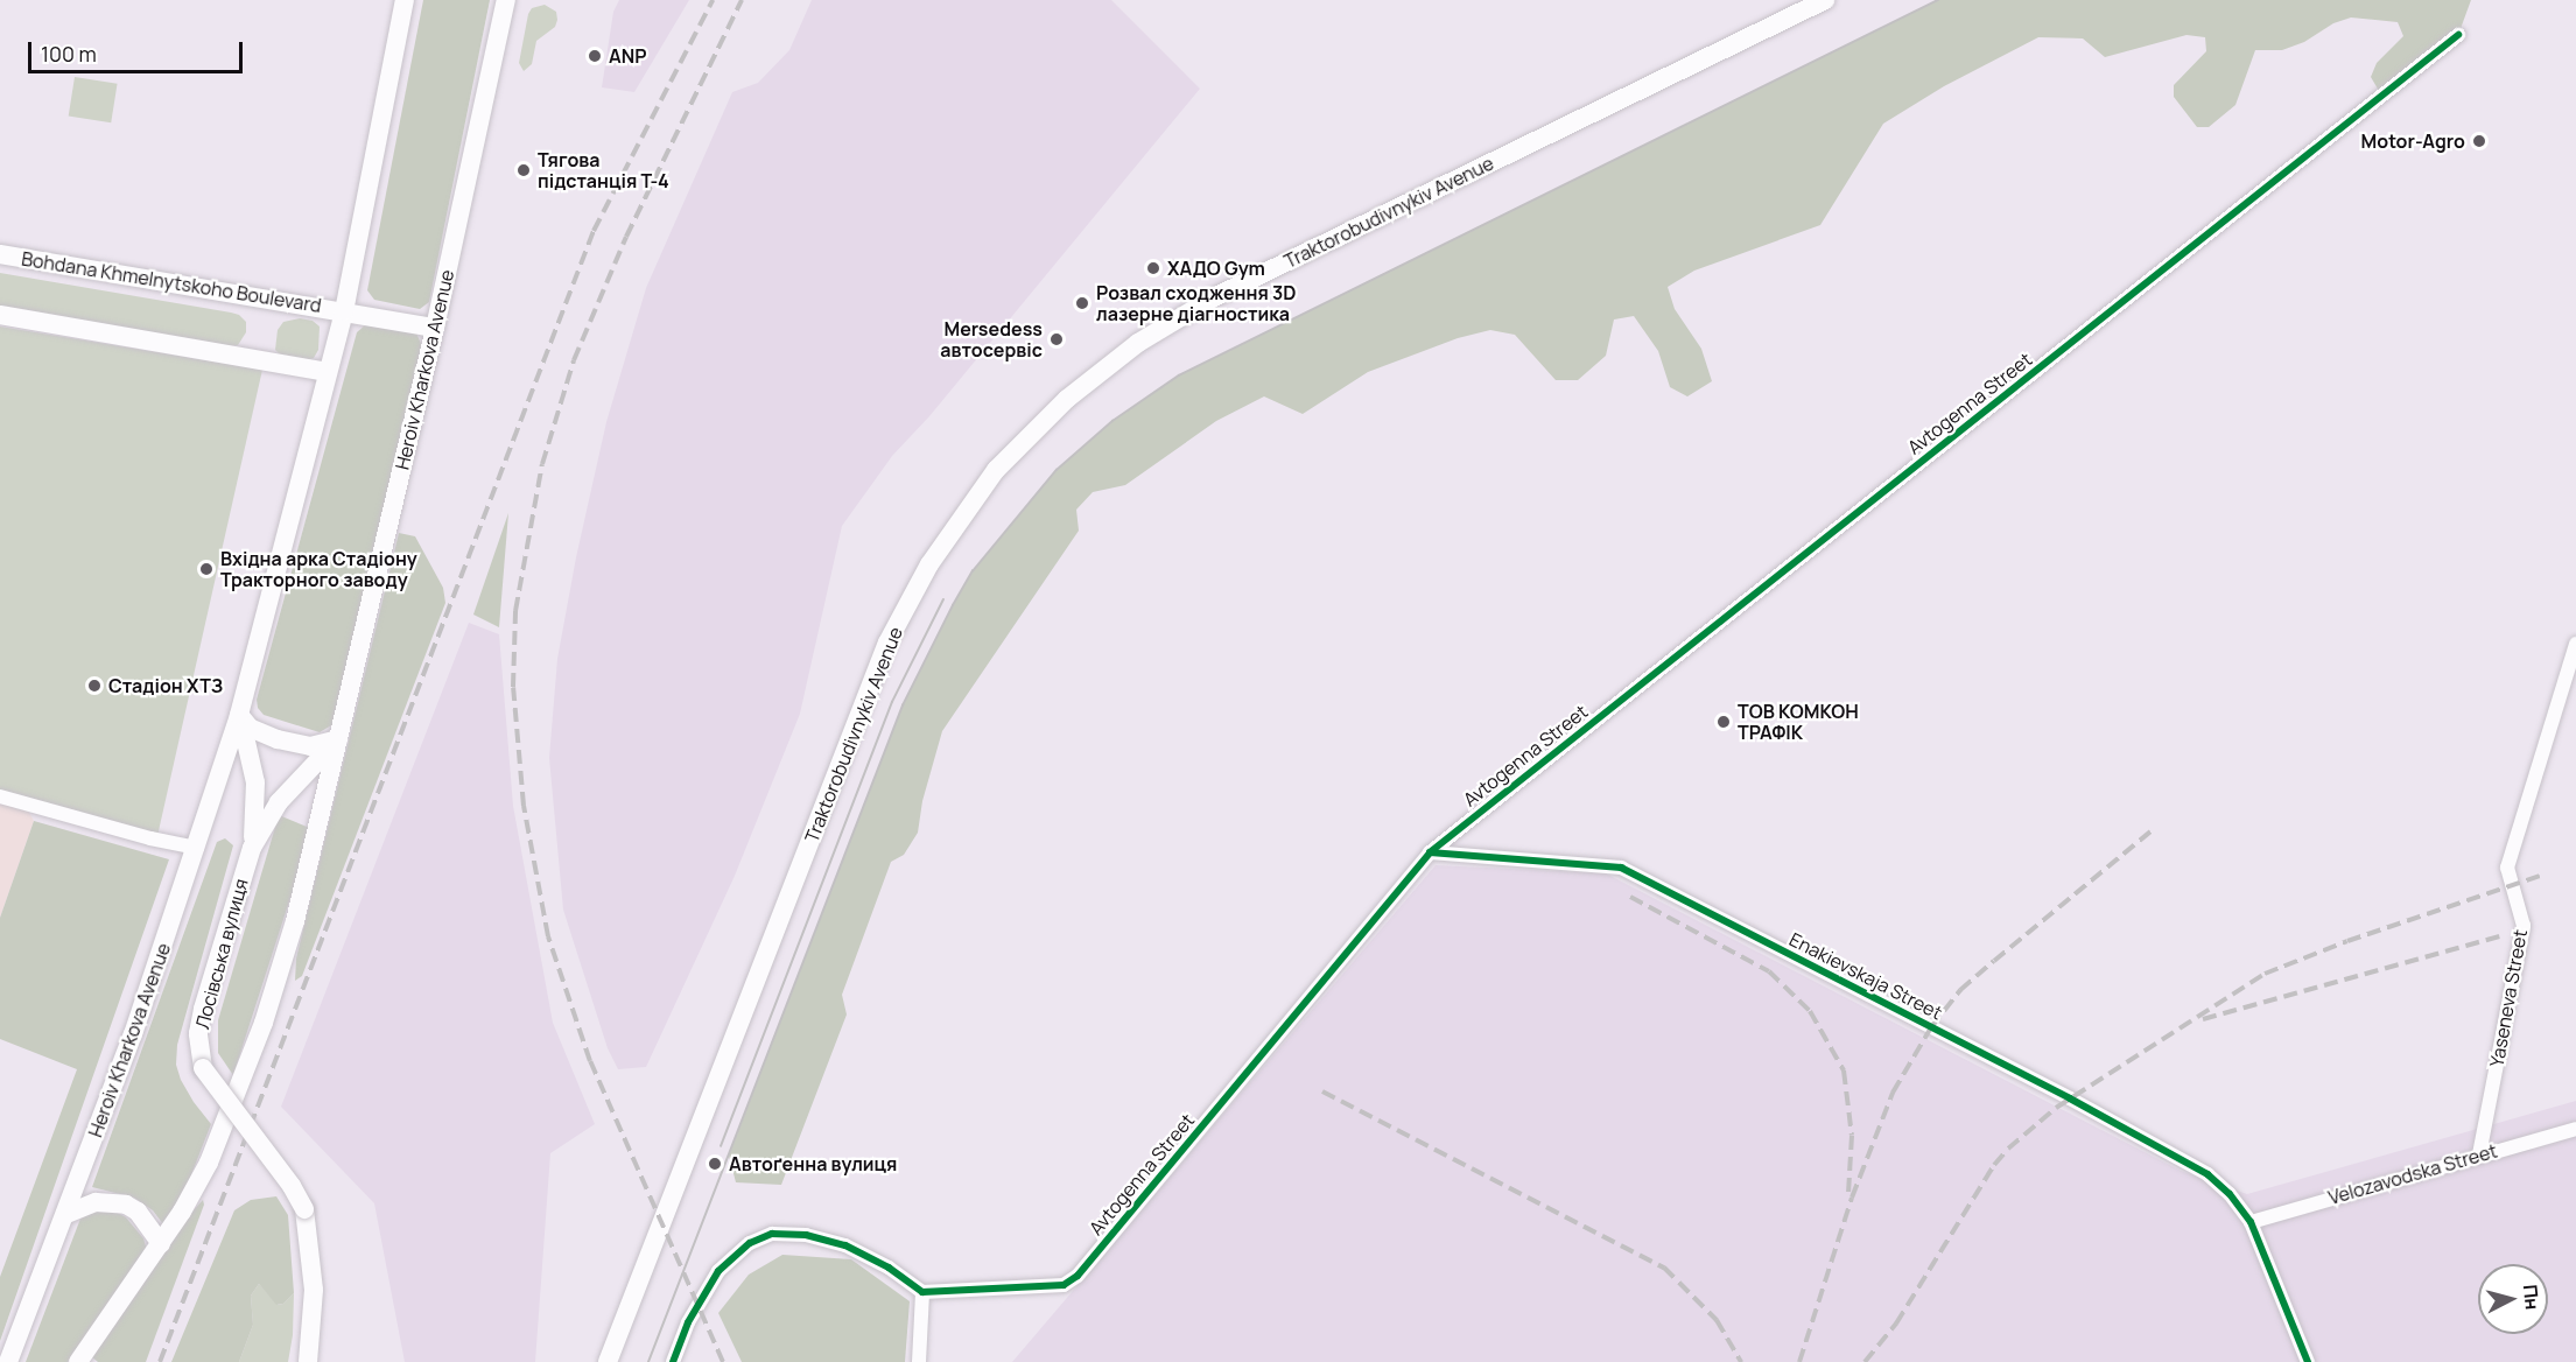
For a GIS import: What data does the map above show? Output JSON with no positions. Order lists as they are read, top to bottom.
{
  "streets": {
    "main road": [
      "Traktorobudivnykiv Avenue",
      "Bohdana Khmelnytskoho Boulevard",
      "Heroiv Kharkova Avenue",
      "Лосівська вулиця"
    ],
    "street": [
      "Avtogenna Street",
      "Enakievskaja Street",
      "Yaseneva Street",
      "Velozavodska Street"
    ]
  },
  "crossings": [
    ["Bohdana Khmelnytskoho Boulevard", "Heroiv Kharkova Avenue"],
    ["Avtogenna Street", "Enakievskaja Street"],
    ["Enakievskaja Street", "Velozavodska Street"],
    ["Yaseneva Street", "Velozavodska Street"]
  ],
  "places": [
    "ANP",
    "Motor-Agro",
    "Тягова підстанція Т-4",
    "ХАДО Gym",
    "Розвал сходження 3D лазерне діагностика",
    "Mersedess автосервіс",
    "Вхідна арка Стадіону Тракторного заводу",
    "Стадіон ХТЗ",
    "ТОВ КОМКОН ТРАФІК",
    "Автоґенна вулиця"
  ],
  "scale_bar": "100 m",
  "north": "right"
}
